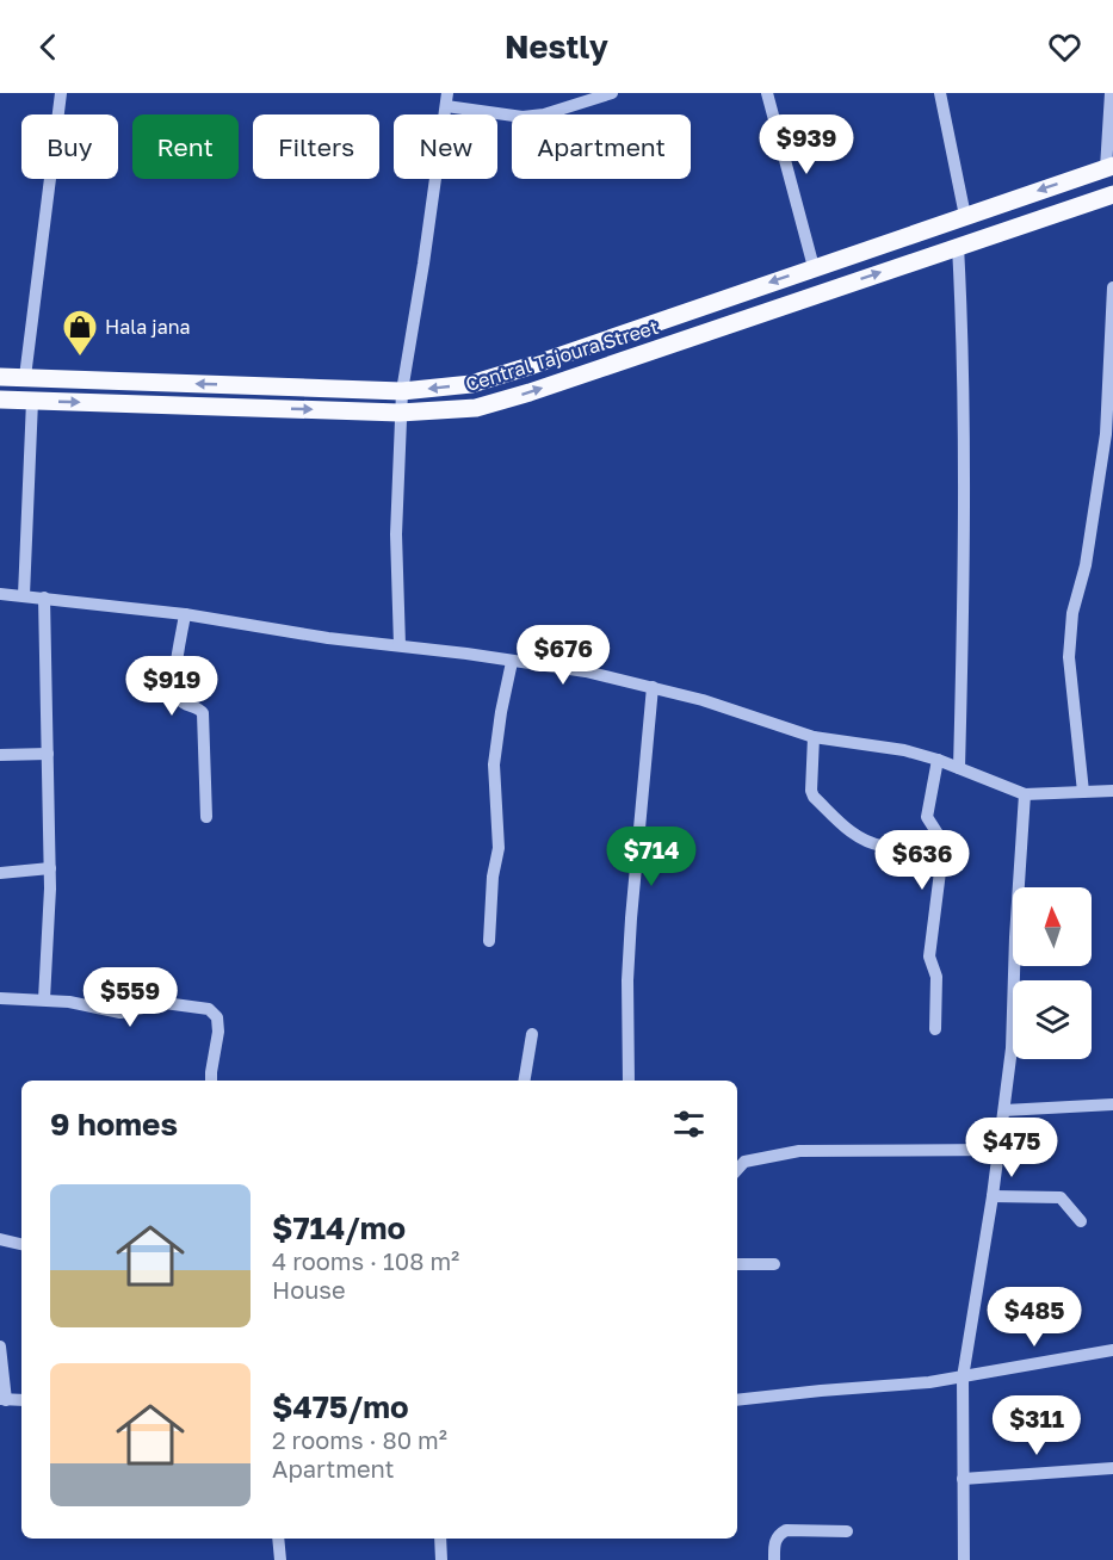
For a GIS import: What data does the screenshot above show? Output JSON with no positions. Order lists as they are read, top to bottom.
{
  "streets": {
    "main road": ["Central Tajoura Street"]
  },
  "places": {
    "shop": ["Hala jana"]
  },
  "north": "top",
  "page": {
    "header": "Nestly",
    "price": [
      "$939",
      "$676",
      "$919",
      "$714",
      "$636",
      "$559",
      "$475",
      "$485",
      "$311"
    ],
    "chip": [
      "Buy",
      "Rent",
      "Filters",
      "New",
      "Apartment"
    ],
    "heading": "9 homes",
    "list": [
      {
        "name": "$714/mo",
        "note": "4 rooms · 108 m² · House"
      },
      {
        "name": "$475/mo",
        "note": "2 rooms · 80 m² · Apartment"
      }
    ]
  }
}
